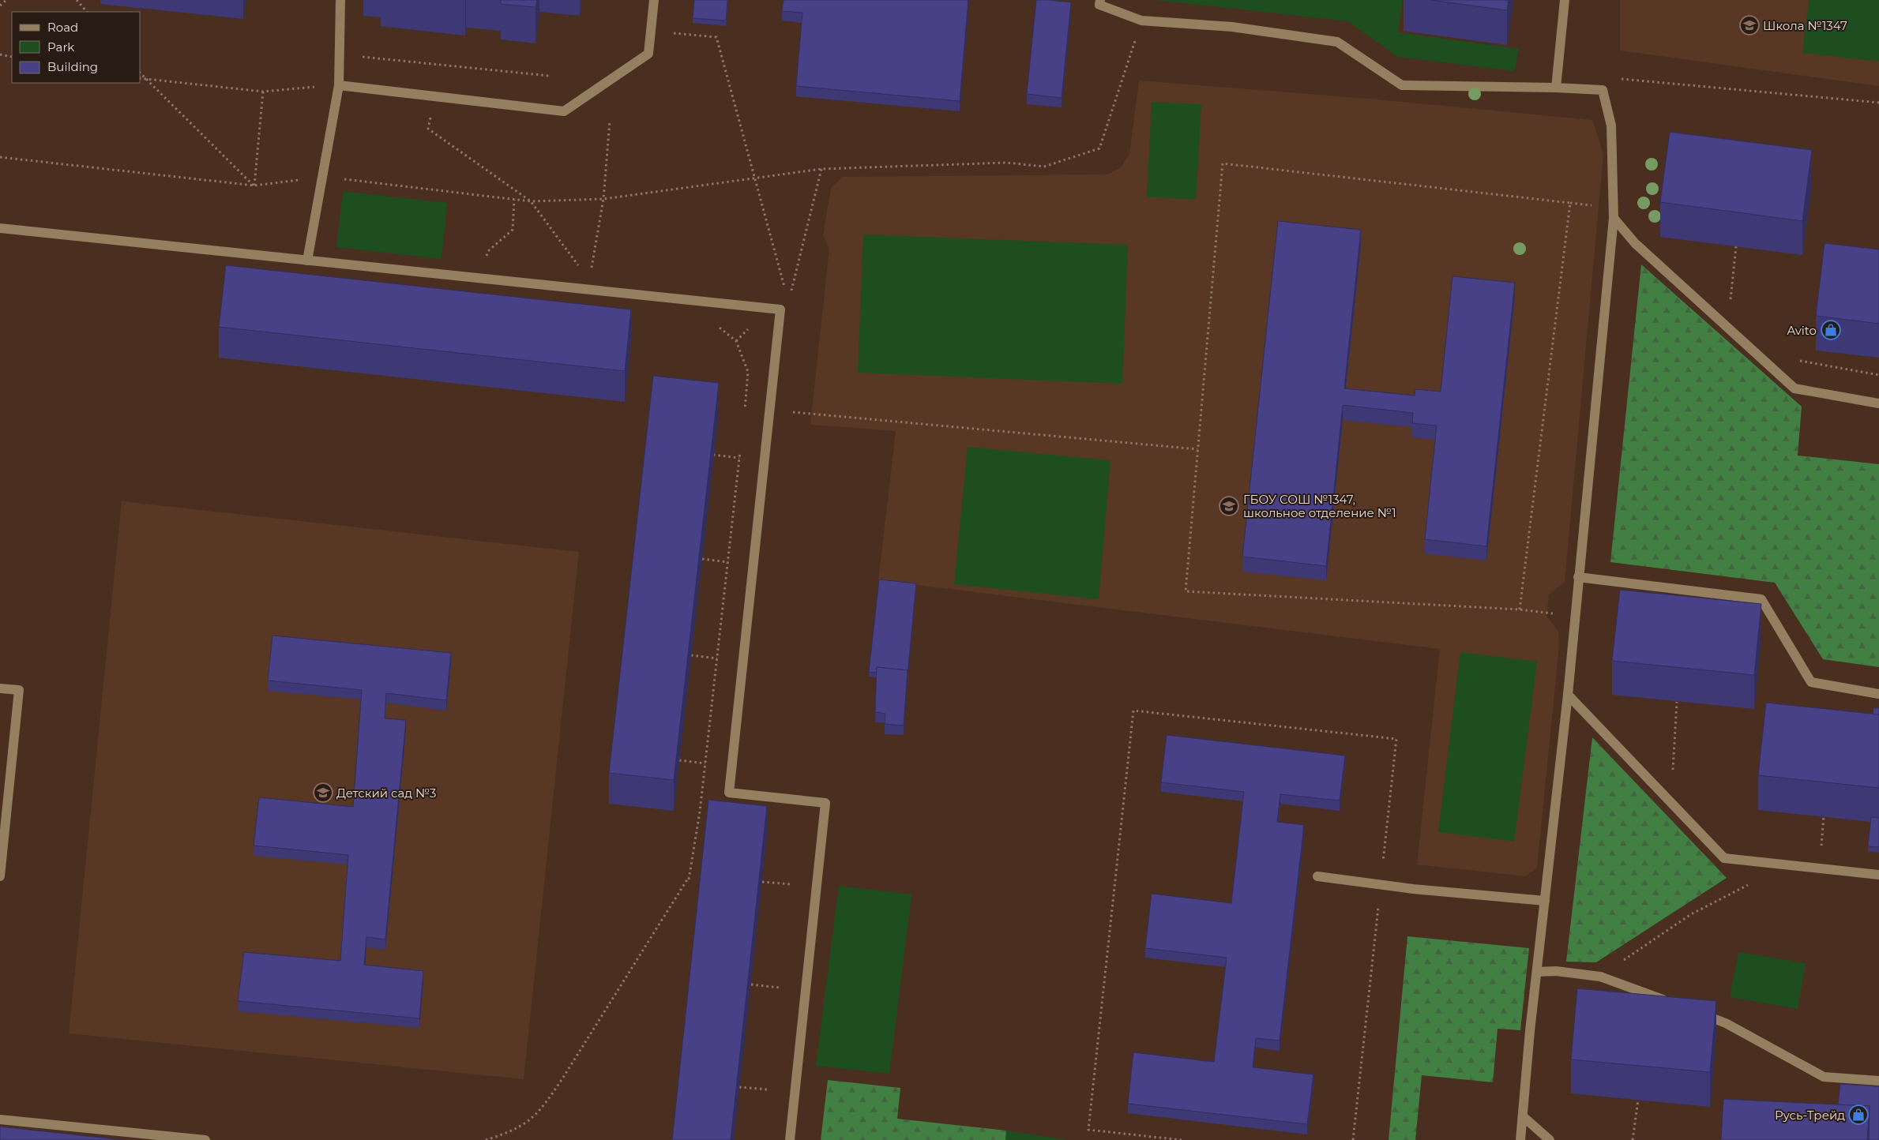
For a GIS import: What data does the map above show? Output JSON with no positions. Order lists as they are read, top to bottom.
{
  "places": {
    "school or university": ["Школа №1347", "ГБОУ СОШ №1347, школьное отделение №1", "Детский сад №3"],
    "shop": ["Avito", "Русь-Трейд"]
  },
  "legend": ["Road", "Park", "Building"]
}
